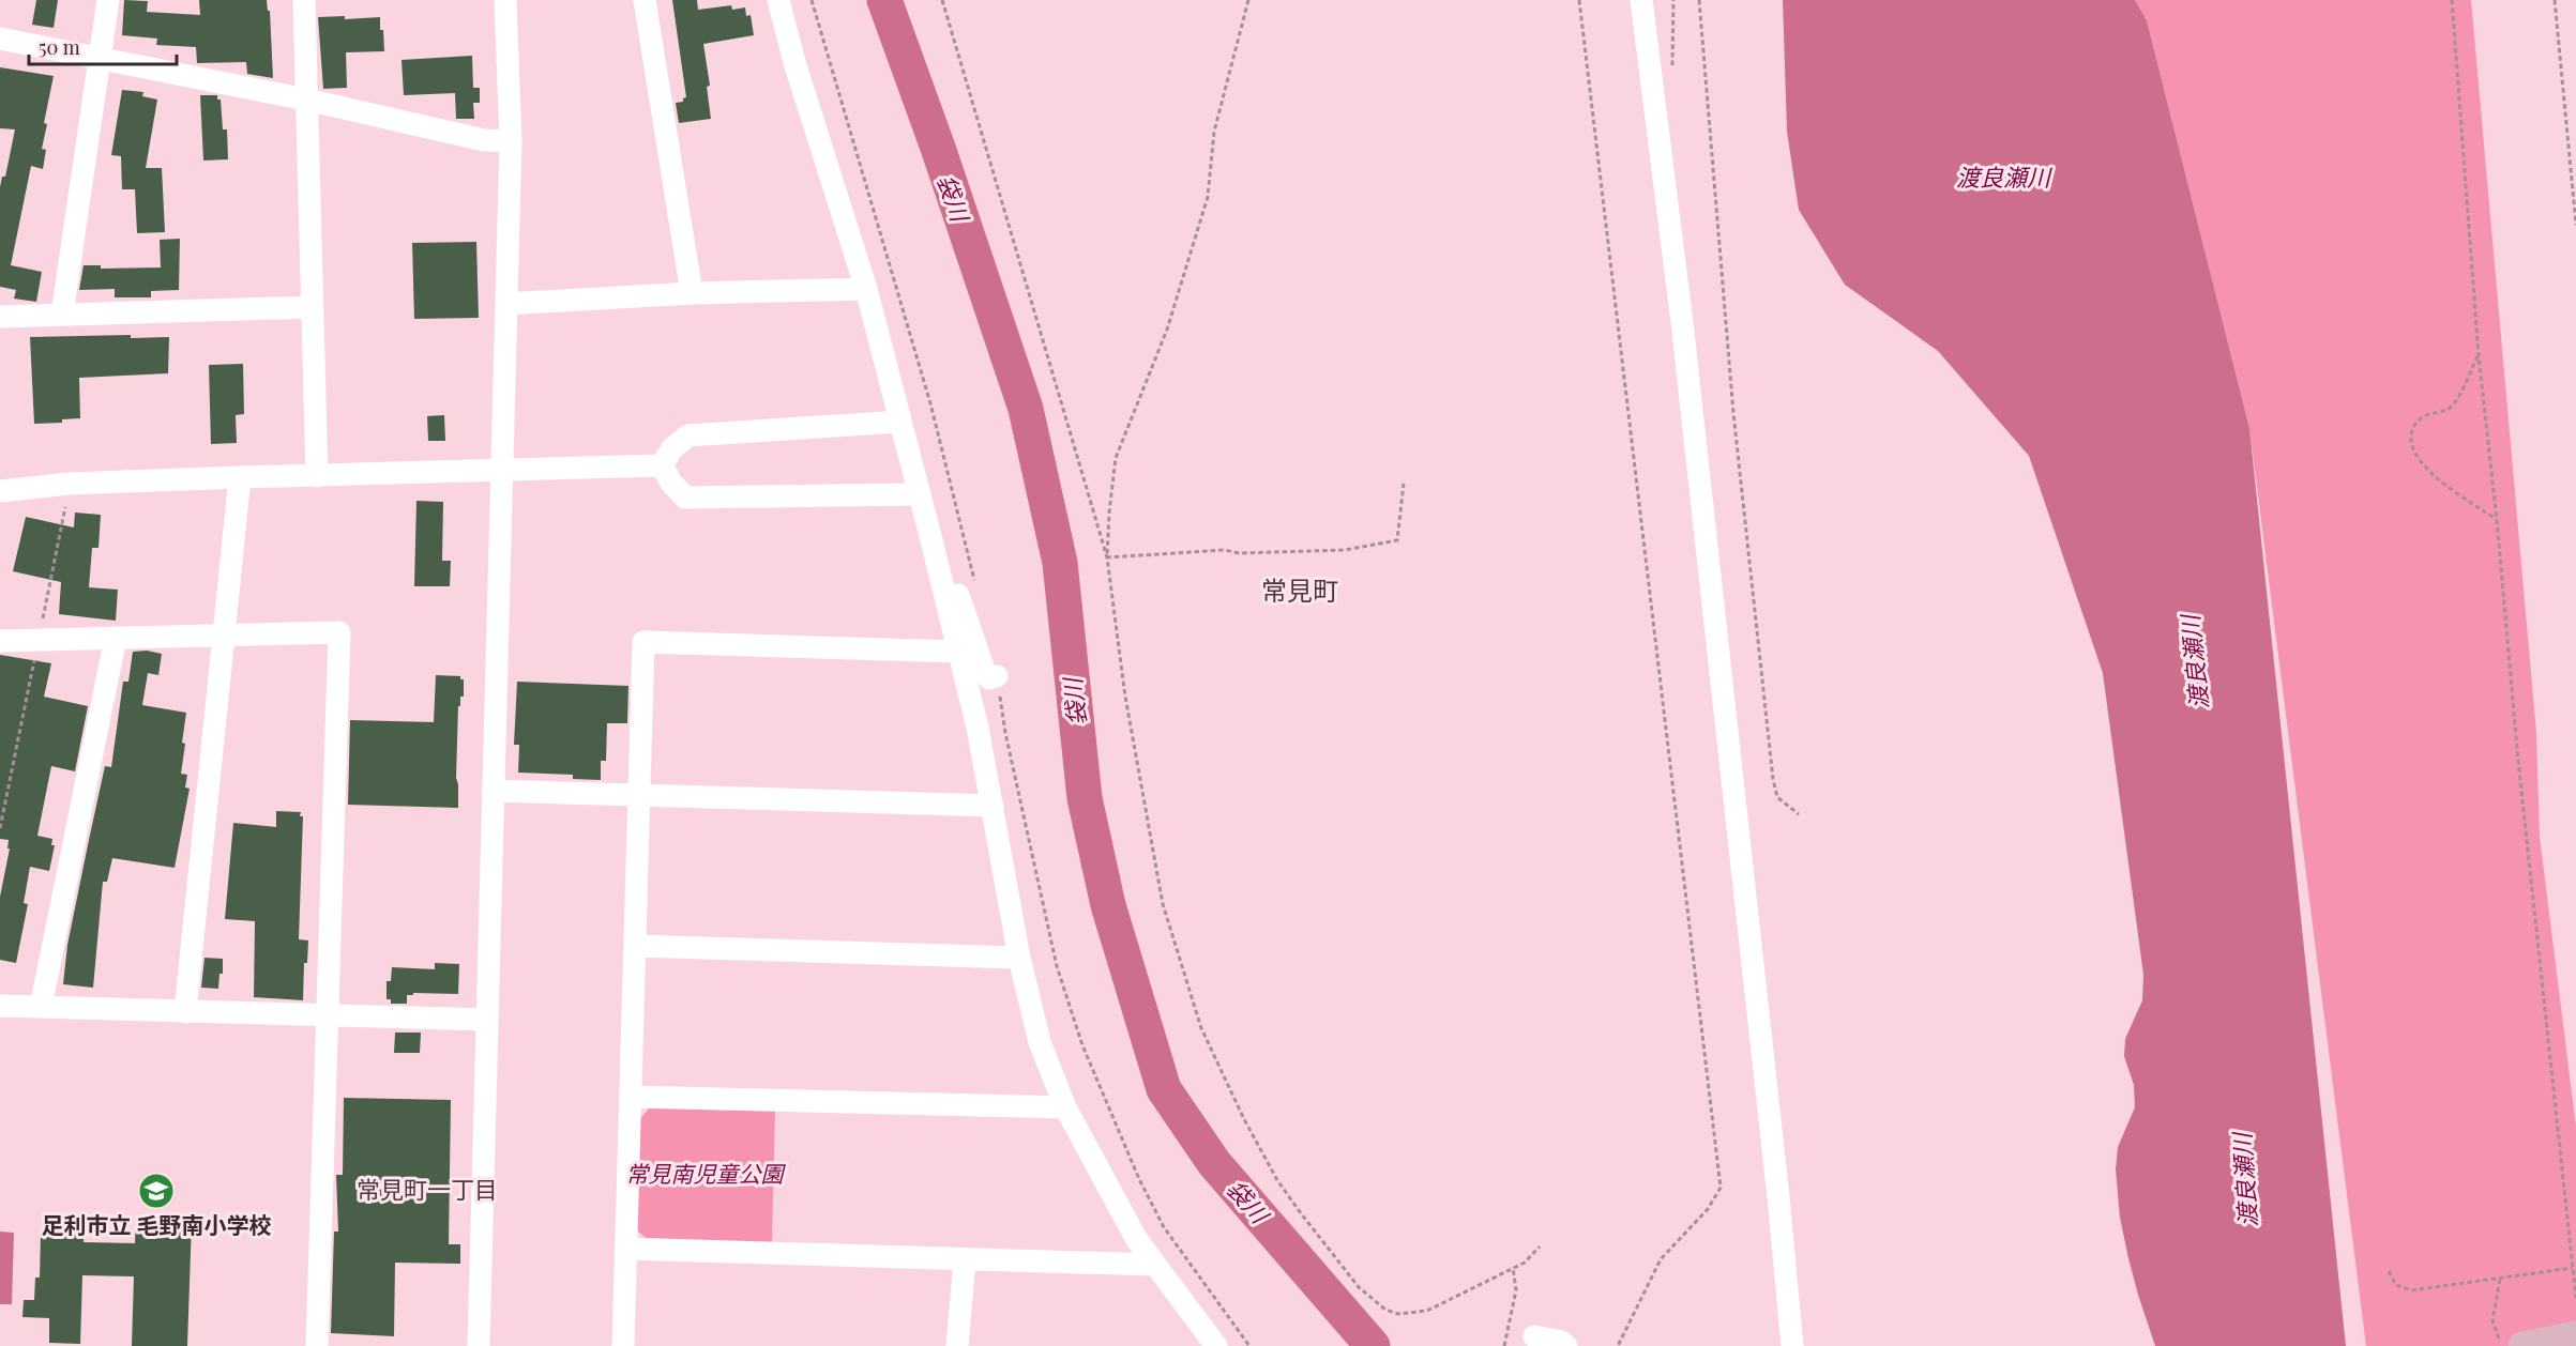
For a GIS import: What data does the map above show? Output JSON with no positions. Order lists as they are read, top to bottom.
{
  "districts": ["常見町", "常見町一丁目"],
  "water": ["渡良瀬川", "袋川"],
  "parks": ["常見南児童公園"],
  "places": {
    "school or university": ["足利市立 毛野南小学校"]
  },
  "scale_bar": "50 m"
}
